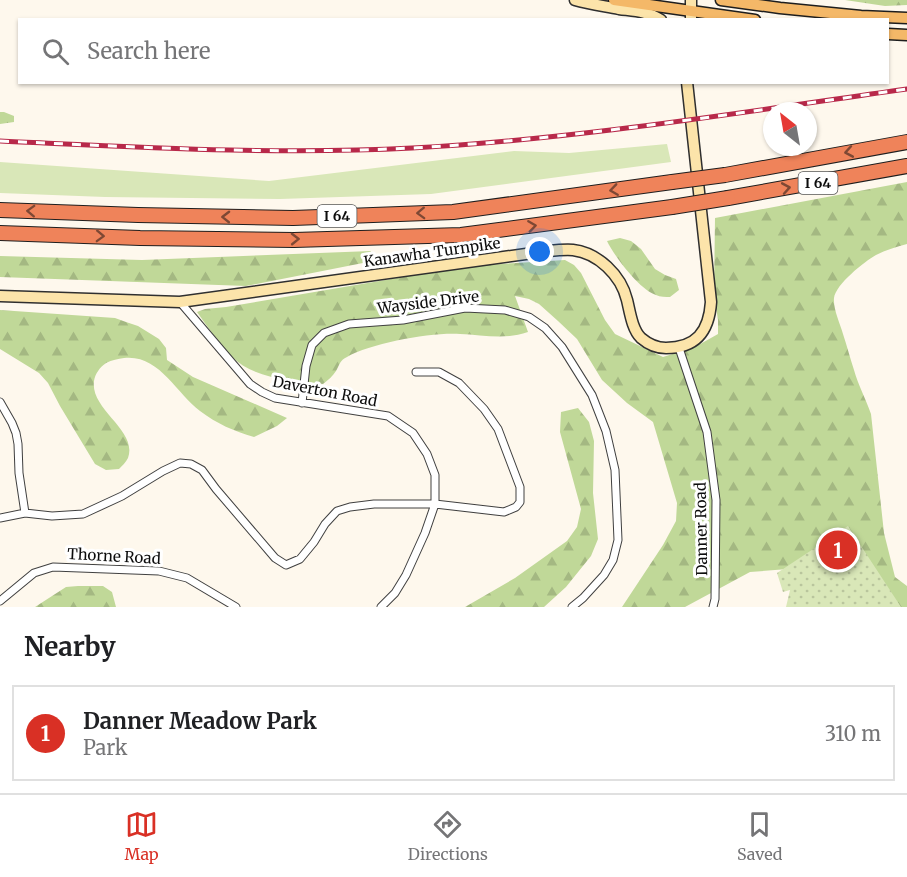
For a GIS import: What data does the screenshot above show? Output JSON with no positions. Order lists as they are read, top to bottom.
{
  "streets": {
    "highway": ["I 64"],
    "main road": ["Kanawha Turnpike"],
    "street": [
      "Wayside Drive",
      "Daverton Road",
      "Danner Road",
      "Thorne Road"
    ]
  },
  "crossings": [
    ["Kanawha Turnpike", "Daverton Road"],
    ["Kanawha Turnpike", "Danner Road"],
    ["Wayside Drive", "Daverton Road"]
  ],
  "north": "top left",
  "page": {
    "search": "Search here",
    "pins": "1",
    "heading": "Nearby",
    "list": [
      {
        "mark": "1",
        "name": "Danner Meadow Park",
        "note": "Park",
        "value": "310 m"
      }
    ],
    "nav": ["Map", "Directions", "Saved"]
  }
}
